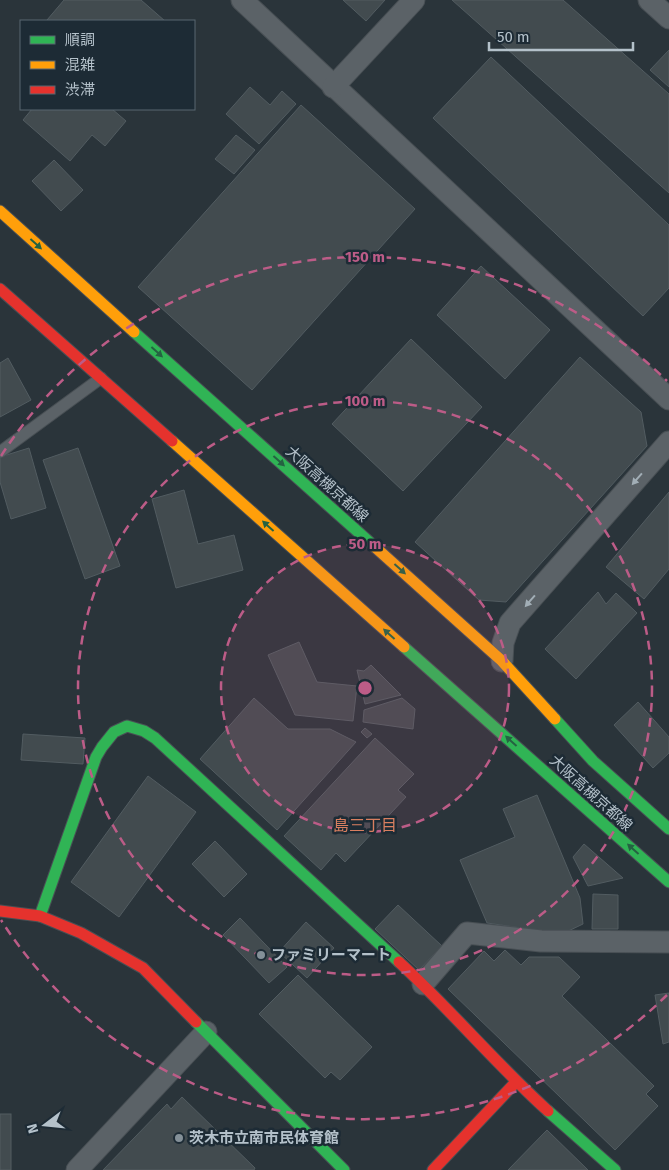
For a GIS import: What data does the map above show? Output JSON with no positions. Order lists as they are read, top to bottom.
{
  "streets": {
    "main road": ["大阪高槻京都線"]
  },
  "districts": ["島三丁目"],
  "places": ["ファミリーマート", "茨木市立南市民体育館"],
  "legend": ["順調", "混雑", "渋滞"],
  "scale_bar": "50 m",
  "north": "left",
  "rings": ["150 m", "100 m", "50 m"]
}
